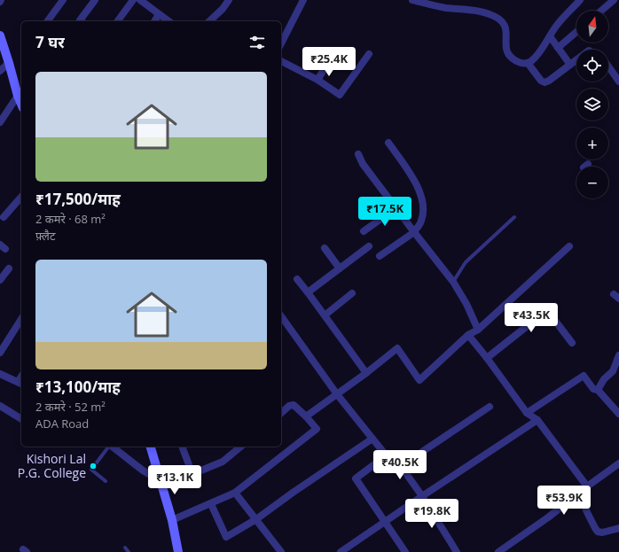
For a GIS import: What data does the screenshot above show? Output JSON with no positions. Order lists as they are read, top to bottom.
{
  "places": ["Kishori Lal P.G. College"],
  "north": "top",
  "page": {
    "map_buttons": ["+", "−"],
    "heading": "7 घर",
    "price": [
      "₹25.4K",
      "₹17.5K",
      "₹43.5K",
      "₹40.5K",
      "₹13.1K",
      "₹53.9K",
      "₹19.8K"
    ],
    "list": [
      {
        "name": "₹17,500/माह",
        "note": "2 कमरे · 68 m² · फ़्लैट"
      },
      {
        "name": "₹13,100/माह",
        "note": "2 कमरे · 52 m² · ADA Road"
      }
    ]
  }
}
